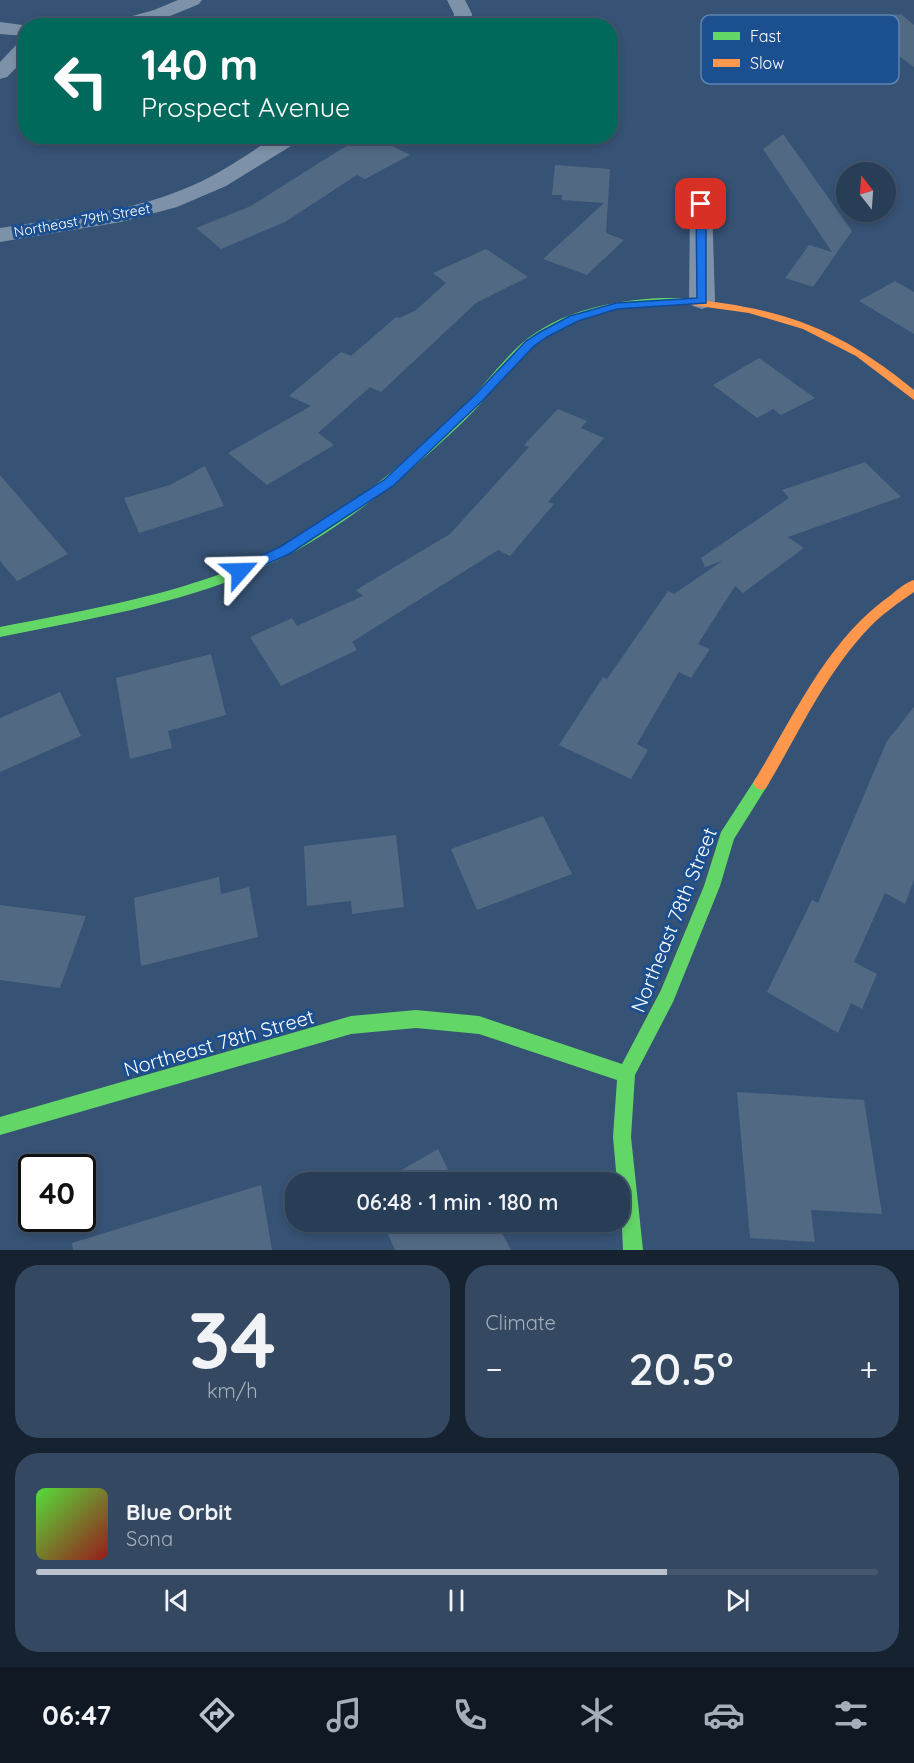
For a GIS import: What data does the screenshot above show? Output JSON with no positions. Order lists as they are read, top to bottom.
{
  "streets": {
    "street": ["Northeast 79th Street", "Northeast 78th Street"]
  },
  "legend": ["Fast", "Slow"],
  "north": "top",
  "page": {
    "turn": ["140 m", "Prospect Avenue"],
    "limit": "40",
    "trip": "06:48 · 1 min · 180 m",
    "tile": [
      ["34", "km/h"],
      "Climate"
    ],
    "heat": ["−", "20.5°", "+"],
    "song": ["Blue Orbit", "Sona"],
    "tabs": "06:47"
  }
}
